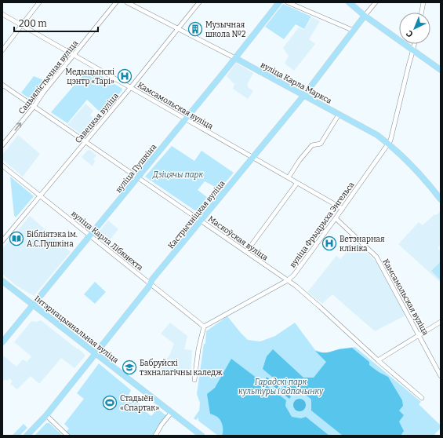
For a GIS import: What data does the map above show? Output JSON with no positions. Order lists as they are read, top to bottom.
{
  "streets": {
    "main road": [
      "вуліца Карла Маркса",
      "вуліца Пушкіна",
      "Кастрычніцкая вуліца",
      "Інтэрнацыянальная вуліца"
    ],
    "street": [
      "Сацыялістычная вуліца",
      "Камсамольская вуліца",
      "Савецкая вуліца",
      "вуліца Фрыдрыха Энгельса",
      "Маскоўская вуліца",
      "вуліца Карла Лібкнехта"
    ]
  },
  "crossings": [
    ["Сацыялістычная вуліца", "Камсамольская вуліца"],
    ["Сацыялістычная вуліца", "Маскоўская вуліца"],
    ["вуліца Карла Маркса", "Савецкая вуліца"],
    ["вуліца Карла Маркса", "вуліца Пушкіна"],
    ["вуліца Карла Маркса", "Кастрычніцкая вуліца"],
    ["вуліца Карла Маркса", "вуліца Фрыдрыха Энгельса"],
    ["Камсамольская вуліца", "Савецкая вуліца"],
    ["Камсамольская вуліца", "вуліца Пушкіна"],
    ["Камсамольская вуліца", "Кастрычніцкая вуліца"],
    ["Камсамольская вуліца", "вуліца Фрыдрыха Энгельса"],
    ["Савецкая вуліца", "Маскоўская вуліца"],
    ["Савецкая вуліца", "вуліца Карла Лібкнехта"],
    ["вуліца Пушкіна", "Маскоўская вуліца"],
    ["вуліца Пушкіна", "вуліца Карла Лібкнехта"],
    ["вуліца Пушкіна", "Інтэрнацыянальная вуліца"],
    ["Кастрычніцкая вуліца", "Маскоўская вуліца"],
    ["Кастрычніцкая вуліца", "вуліца Карла Лібкнехта"],
    ["Кастрычніцкая вуліца", "Інтэрнацыянальная вуліца"],
    ["вуліца Фрыдрыха Энгельса", "Маскоўская вуліца"],
    ["вуліца Фрыдрыха Энгельса", "вуліца Карла Лібкнехта"]
  ],
  "parks": ["Дзіцячы парк", "Гарадскі парк культуры і адпачынку"],
  "places": {
    "building": ["Музычная школа №2"],
    "hospital": ["Медыцынскі цэнтр «Тарі»", "Ветэнарная клініка"],
    "library": ["Бібліятэка ім. А.С.Пушкіна"],
    "school or university": ["Бабруйскі тэхналагічны каледж"],
    "sports": ["Стадыён «Спартак»"]
  },
  "scale_bar": "200 m",
  "north": "bottom left"
}
